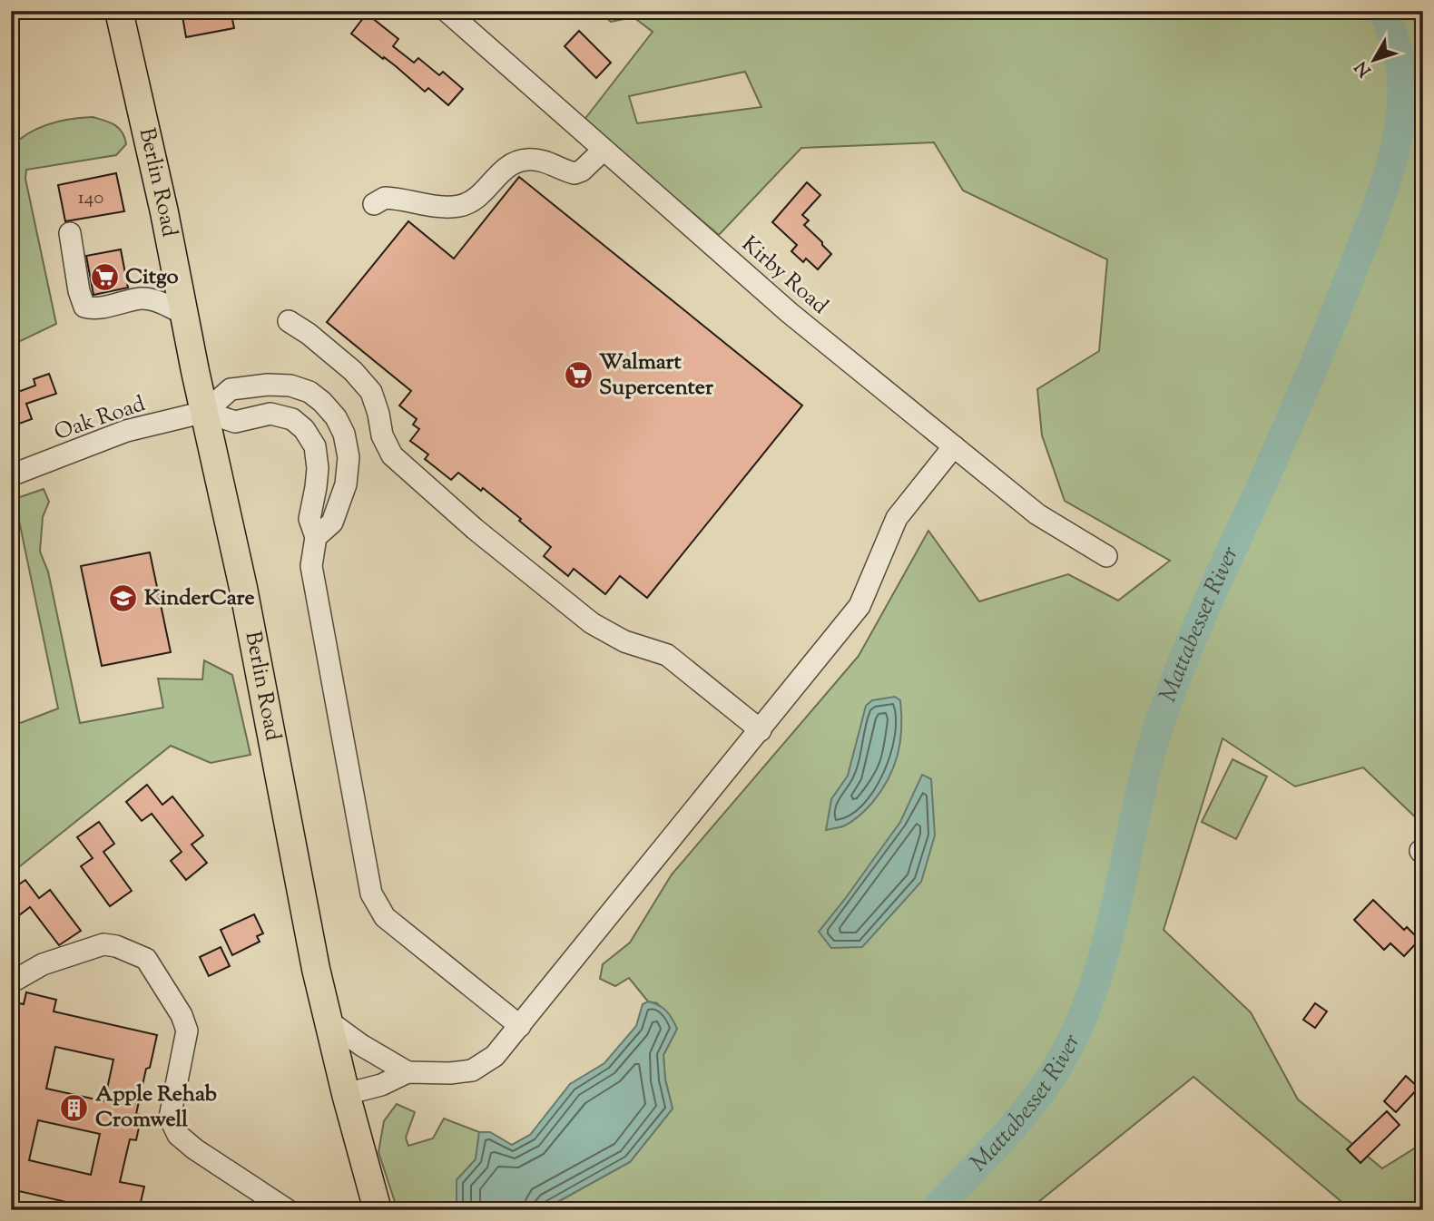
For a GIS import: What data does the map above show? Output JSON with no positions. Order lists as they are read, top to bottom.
{
  "streets": {
    "main road": ["Berlin Road"],
    "street": ["Kirby Road", "Oak Road"]
  },
  "crossings": [
    ["Berlin Road", "Oak Road"]
  ],
  "water": ["Mattabesset River"],
  "places": {
    "supermarket": ["Citgo", "Walmart Supercenter"],
    "school or university": ["KinderCare"],
    "building": ["Apple Rehab Cromwell"]
  },
  "house_numbers": ["140"],
  "north": "bottom left"
}
